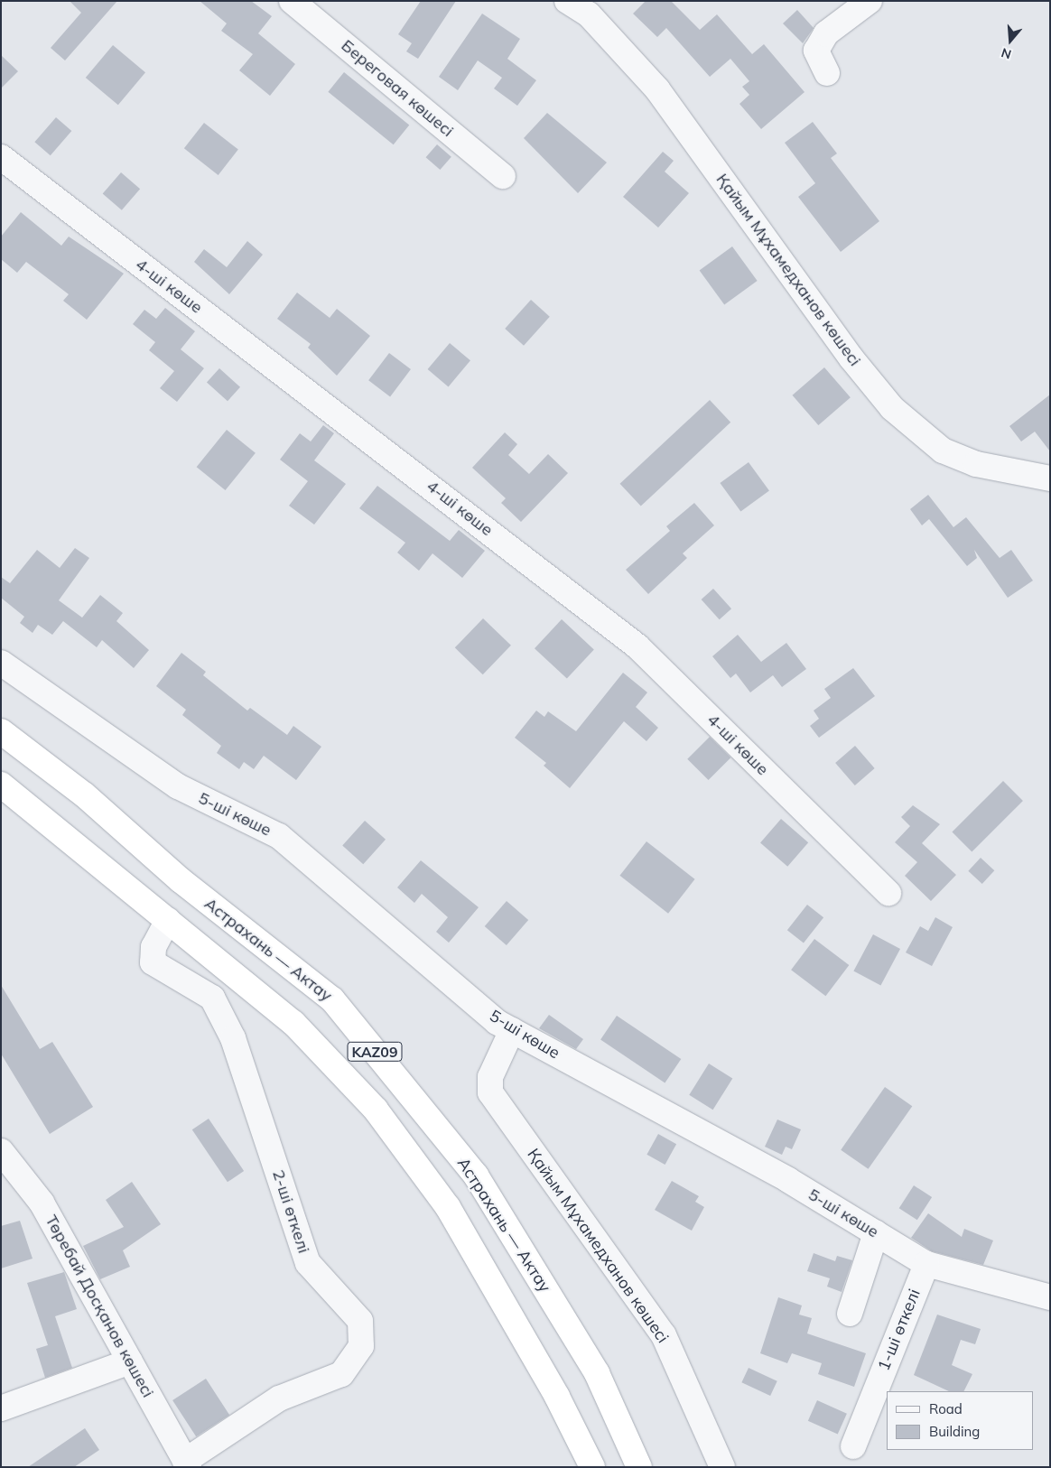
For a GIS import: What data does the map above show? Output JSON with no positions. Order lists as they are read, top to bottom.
{
  "streets": {
    "highway": ["Астрахань — Актау", "KAZ09"],
    "street": [
      "Береговая көшесі",
      "Қайым Мұхамедханов көшесi",
      "4-шi көше",
      "5-шi көше",
      "2-ші өткелі",
      "Төребай Досқанов көшесі",
      "1-ші өткелі"
    ]
  },
  "crossings": [
    ["Қайым Мұхамедханов көшесi", "5-шi көше"],
    ["5-шi көше", "1-ші өткелі"],
    ["KAZ09", "2-ші өткелі"],
    ["2-ші өткелі", "Төребай Досқанов көшесі"]
  ],
  "legend": ["Road", "Building"],
  "north": "bottom"
}
